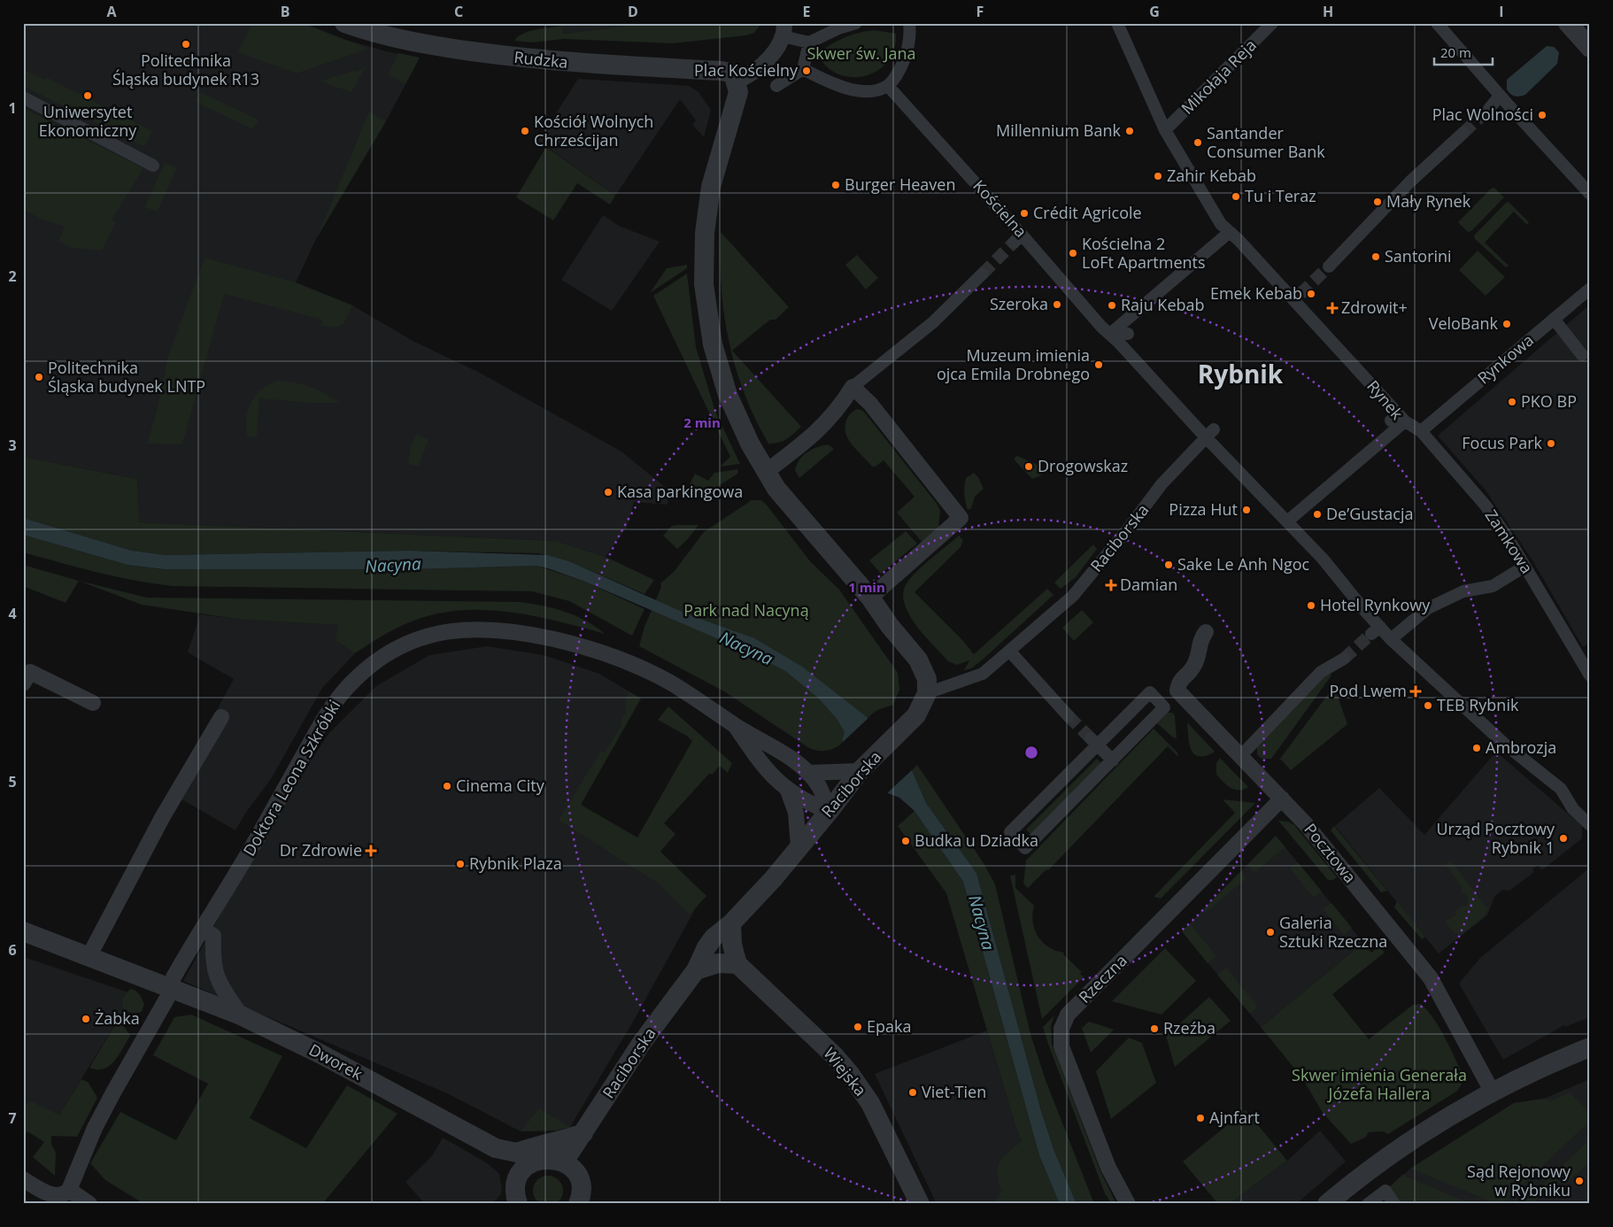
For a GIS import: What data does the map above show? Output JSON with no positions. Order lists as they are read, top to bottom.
{
  "streets": {
    "street": [
      "Rudzka",
      "Mikołaja Reja",
      "Kościelna",
      "Rynkowa",
      "Rynek",
      "Raciborska",
      "Zamkowa",
      "Doktora Leona Szkróbki",
      "Pocztowa",
      "Rzeczna",
      "Dworek",
      "Wiejska"
    ]
  },
  "crossings": [
    ["Mikołaja Reja", "Rynek"],
    ["Rynkowa", "Zamkowa"],
    ["Rynek", "Zamkowa"],
    ["Raciborska", "Doktora Leona Szkróbki"],
    ["Raciborska", "Dworek"],
    ["Doktora Leona Szkróbki", "Dworek"],
    ["Pocztowa", "Rzeczna"]
  ],
  "districts": ["Rybnik"],
  "water": ["Nacyna"],
  "parks": ["Skwer św. Jana", "Park nad Nacyną", "Skwer imienia Generała Józefa Hallera"],
  "places": {
    "other": [
      "Politechnika Śląska budynek R13",
      "Plac Kościelny",
      "Uniwersytet Ekonomiczny",
      "Plac Wolności",
      "Kościół Wolnych Chrześcijan",
      "Millennium Bank",
      "Santander Consumer Bank",
      "Zahir Kebab",
      "Burger Heaven",
      "Tu i Teraz",
      "Mały Rynek",
      "Crédit Agricole",
      "Kościelna 2 LoFt Apartments",
      "Santorini",
      "Emek Kebab",
      "Szeroka",
      "Raju Kebab",
      "VeloBank",
      "Muzeum imienia ojca Emila Drobnego",
      "Politechnika Śląska budynek LNTP",
      "PKO BP",
      "Focus Park",
      "Drogowskaz",
      "Kasa parkingowa",
      "Pizza Hut",
      "De’Gustacja",
      "Sake Le Anh Ngoc",
      "Hotel Rynkowy",
      "TEB Rybnik",
      "Ambrozja",
      "Cinema City",
      "Urząd Pocztowy Rybnik 1",
      "Budka u Dziadka",
      "Rybnik Plaza",
      "Galeria Sztuki Rzeczna",
      "Żabka",
      "Epaka",
      "Rzeźba",
      "Viet-Tien",
      "Ajnfart",
      "Sąd Rejonowy w Rybniku"
    ],
    "health": [
      "Zdrowit+",
      "Damian",
      "Pod Lwem",
      "Dr Zdrowie"
    ]
  },
  "scale_bar": "20 m",
  "grid": {
    "columns": [
      "A",
      "B",
      "C",
      "D",
      "E",
      "F",
      "G",
      "H",
      "I"
    ],
    "rows": [
      "1",
      "2",
      "3",
      "4",
      "5",
      "6",
      "7"
    ]
  },
  "rings": ["2 min", "1 min"]
}
